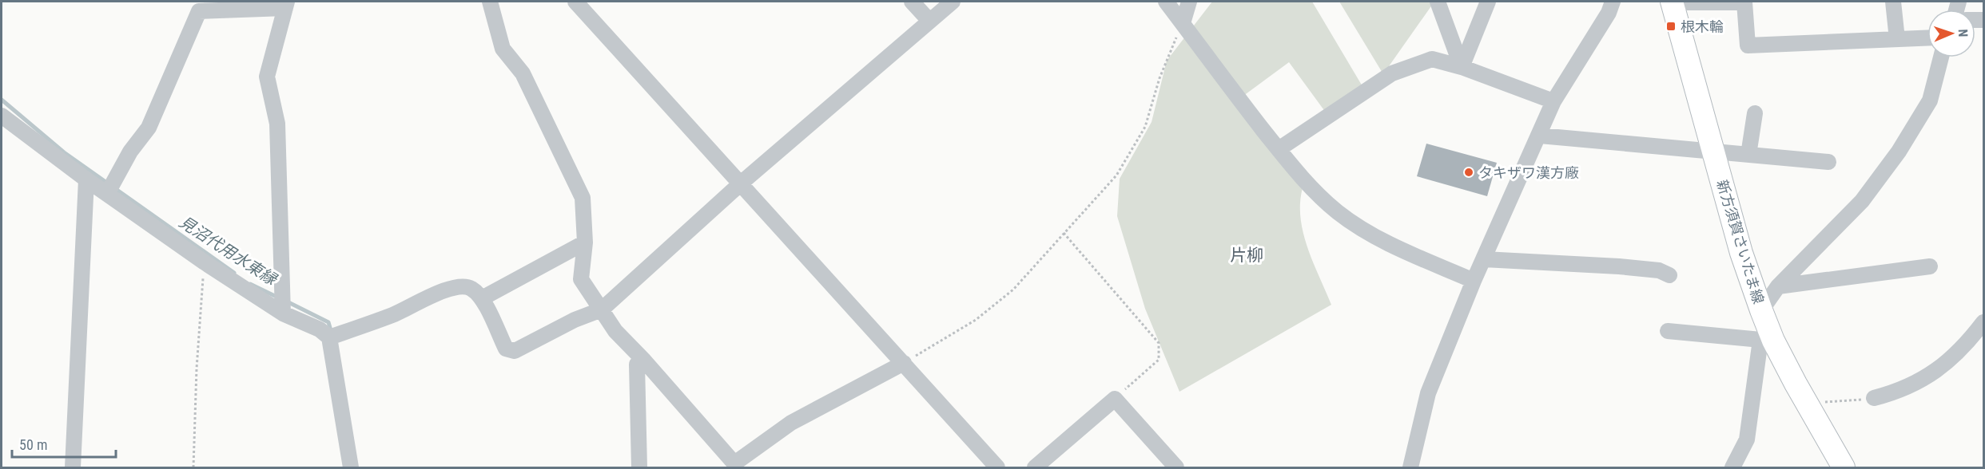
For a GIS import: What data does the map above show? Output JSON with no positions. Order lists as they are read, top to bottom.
{
  "streets": {
    "main road": ["新方須賀さいたま線"]
  },
  "districts": ["片柳"],
  "water": ["見沼代用水東縁"],
  "places": {
    "transit": ["根木輪"],
    "other": ["タキザワ漢方廠"]
  },
  "scale_bar": "50 m",
  "north": "right"
}
